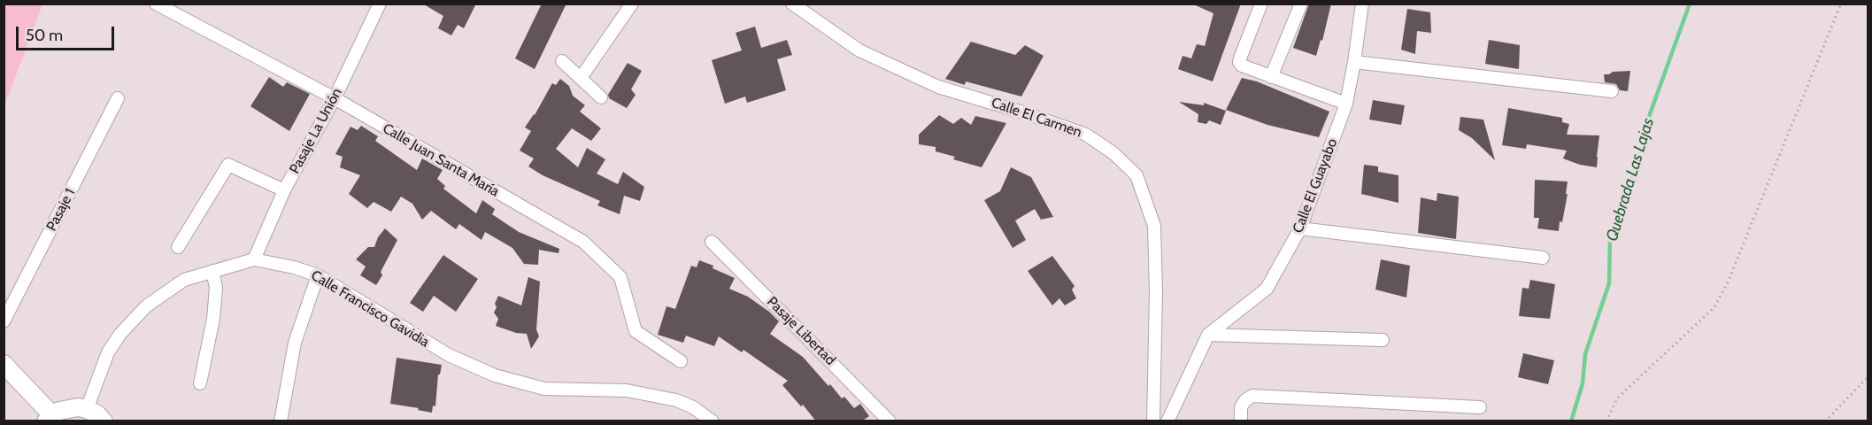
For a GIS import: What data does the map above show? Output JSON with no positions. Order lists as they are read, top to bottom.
{
  "streets": {
    "street": [
      "Calle El Carmen",
      "Pasaje La Unión",
      "Calle Juan Santa María",
      "Calle El Guayabo",
      "Pasaje 1",
      "Calle Francisco Gavidia",
      "Pasaje Libertad"
    ]
  },
  "crossings": [
    ["Pasaje La Unión", "Calle Juan Santa María"],
    ["Pasaje La Unión", "Calle Francisco Gavidia"]
  ],
  "water": ["Quebrada Las Lajas"],
  "scale_bar": "50 m"
}
